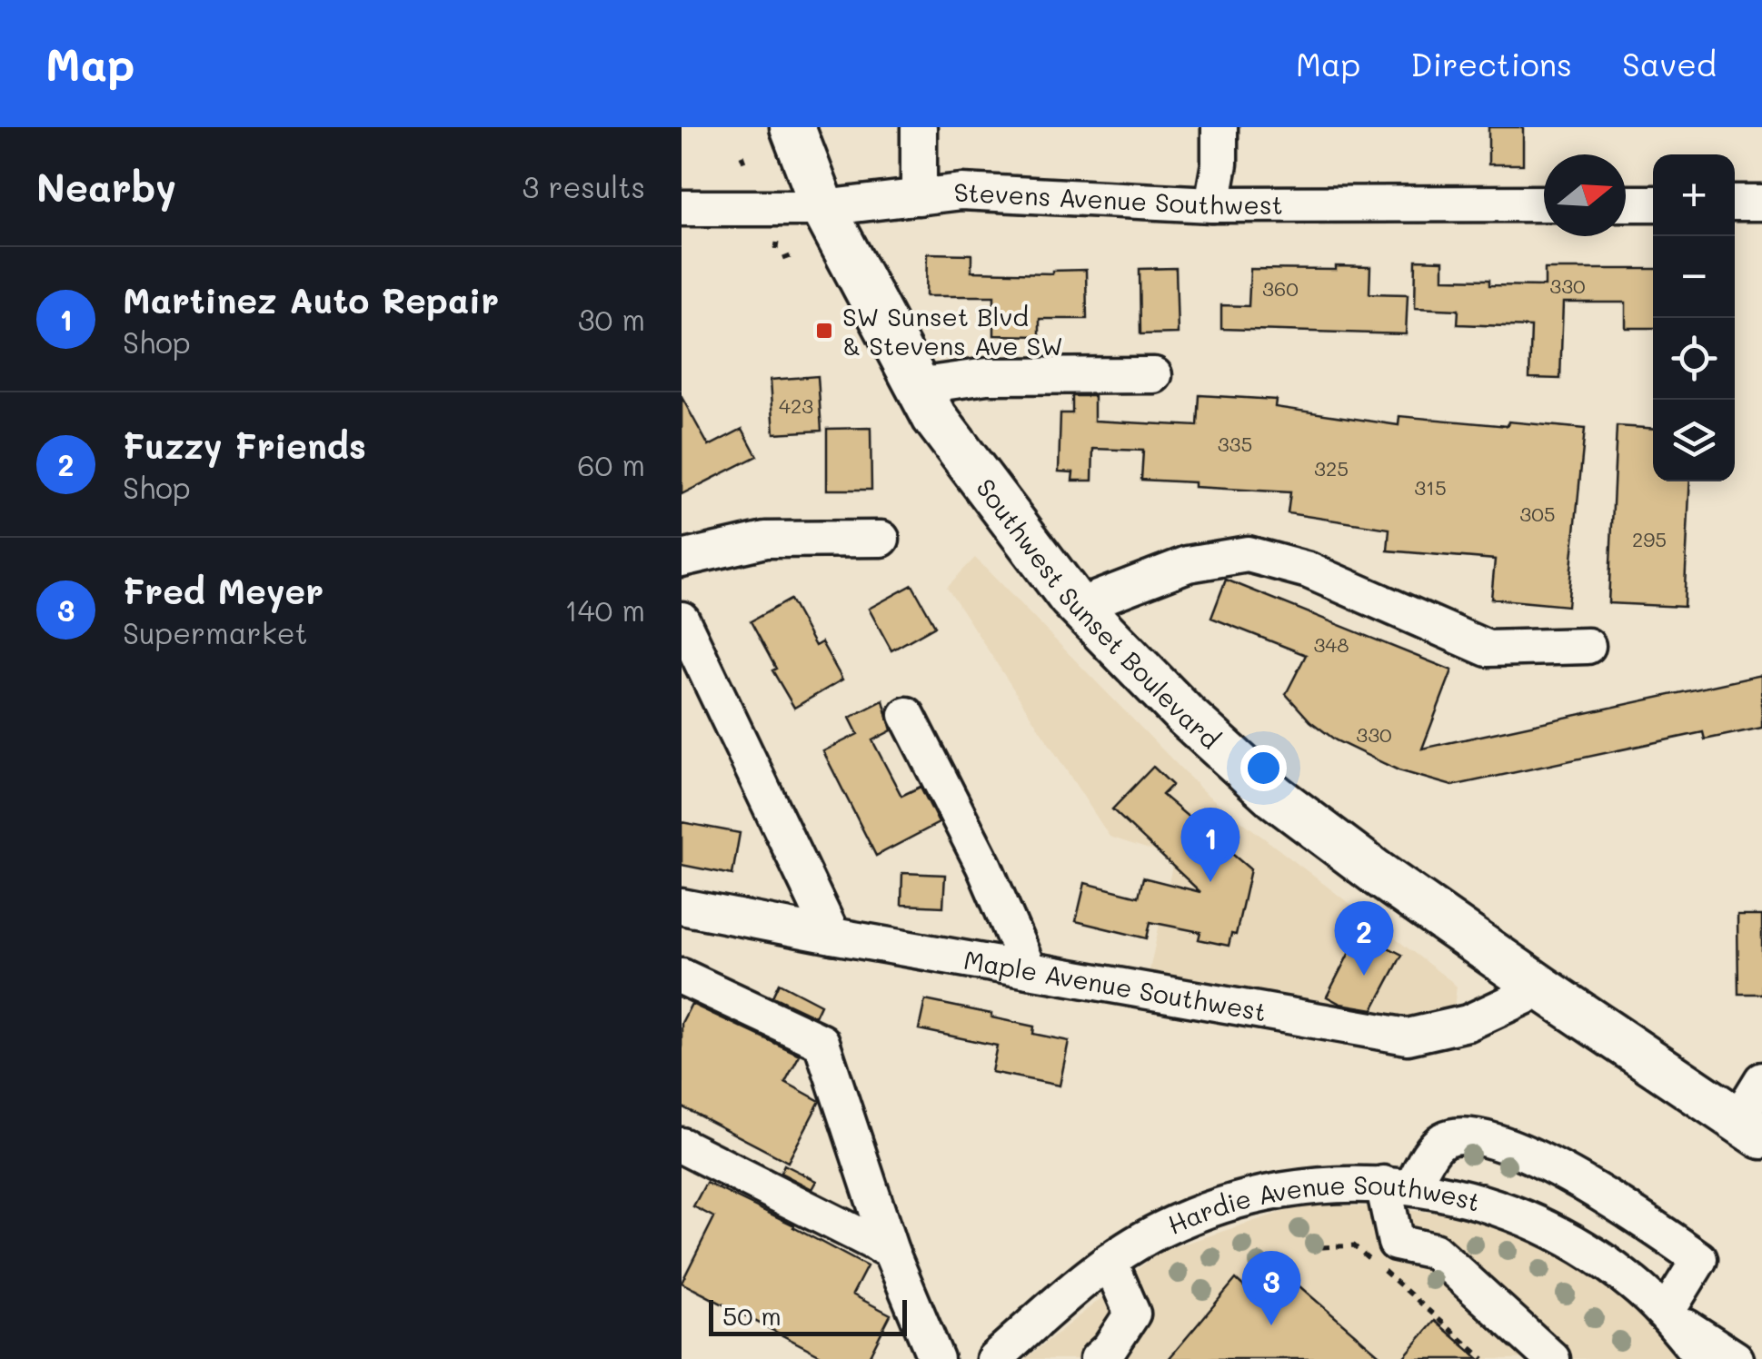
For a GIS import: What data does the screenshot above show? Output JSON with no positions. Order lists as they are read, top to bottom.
{
  "streets": {
    "main road": ["Southwest Sunset Boulevard"],
    "street": ["Stevens Avenue Southwest", "Maple Avenue Southwest", "Hardie Avenue Southwest"]
  },
  "crossings": [
    ["Stevens Avenue Southwest", "Southwest Sunset Boulevard"],
    ["Southwest Sunset Boulevard", "Maple Avenue Southwest"]
  ],
  "places": {
    "transit": ["SW Sunset Blvd & Stevens Ave SW"]
  },
  "house_numbers": [
    "330",
    "360",
    "423",
    "335",
    "325",
    "315",
    "305",
    "295",
    "348",
    "330"
  ],
  "scale_bar": "50 m",
  "north": "right",
  "page": {
    "header": "Map",
    "nav": ["Map", "Directions", "Saved"],
    "heading": ["Nearby", "3 results"],
    "map_buttons": ["+", "−"],
    "list": [
      {
        "mark": "1",
        "name": "Martinez Auto Repair",
        "note": "Shop",
        "value": "30 m"
      },
      {
        "mark": "2",
        "name": "Fuzzy Friends",
        "note": "Shop",
        "value": "60 m"
      },
      {
        "mark": "3",
        "name": "Fred Meyer",
        "note": "Supermarket",
        "value": "140 m"
      }
    ],
    "pins": ["1", "2", "3"],
    "scale": "50 m"
  }
}
